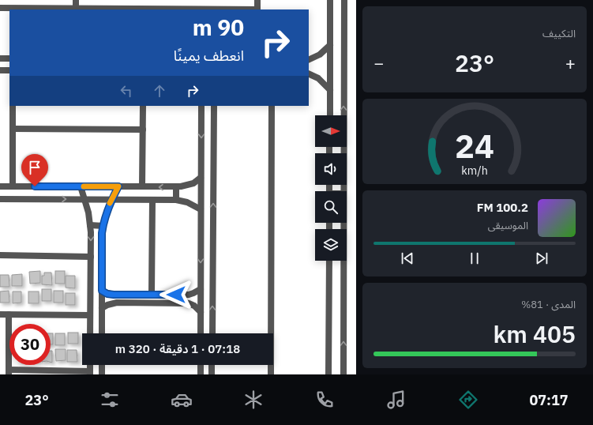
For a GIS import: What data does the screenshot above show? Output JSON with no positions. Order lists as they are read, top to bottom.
{
  "north": "right",
  "page": {
    "tile": [
      "التكييف",
      ["المدى · 81%", "405 km"]
    ],
    "turn": ["90 m", "انعطف يمينًا"],
    "heat": ["−", "23°", "+"],
    "song": ["100.2 FM", "الموسيقى"],
    "limit": "30",
    "trip": "07:18 · 1 دقيقة · 320 m",
    "tabs": ["07:17", "23°"],
    "gauge": ["24", "km/h"]
  }
}
